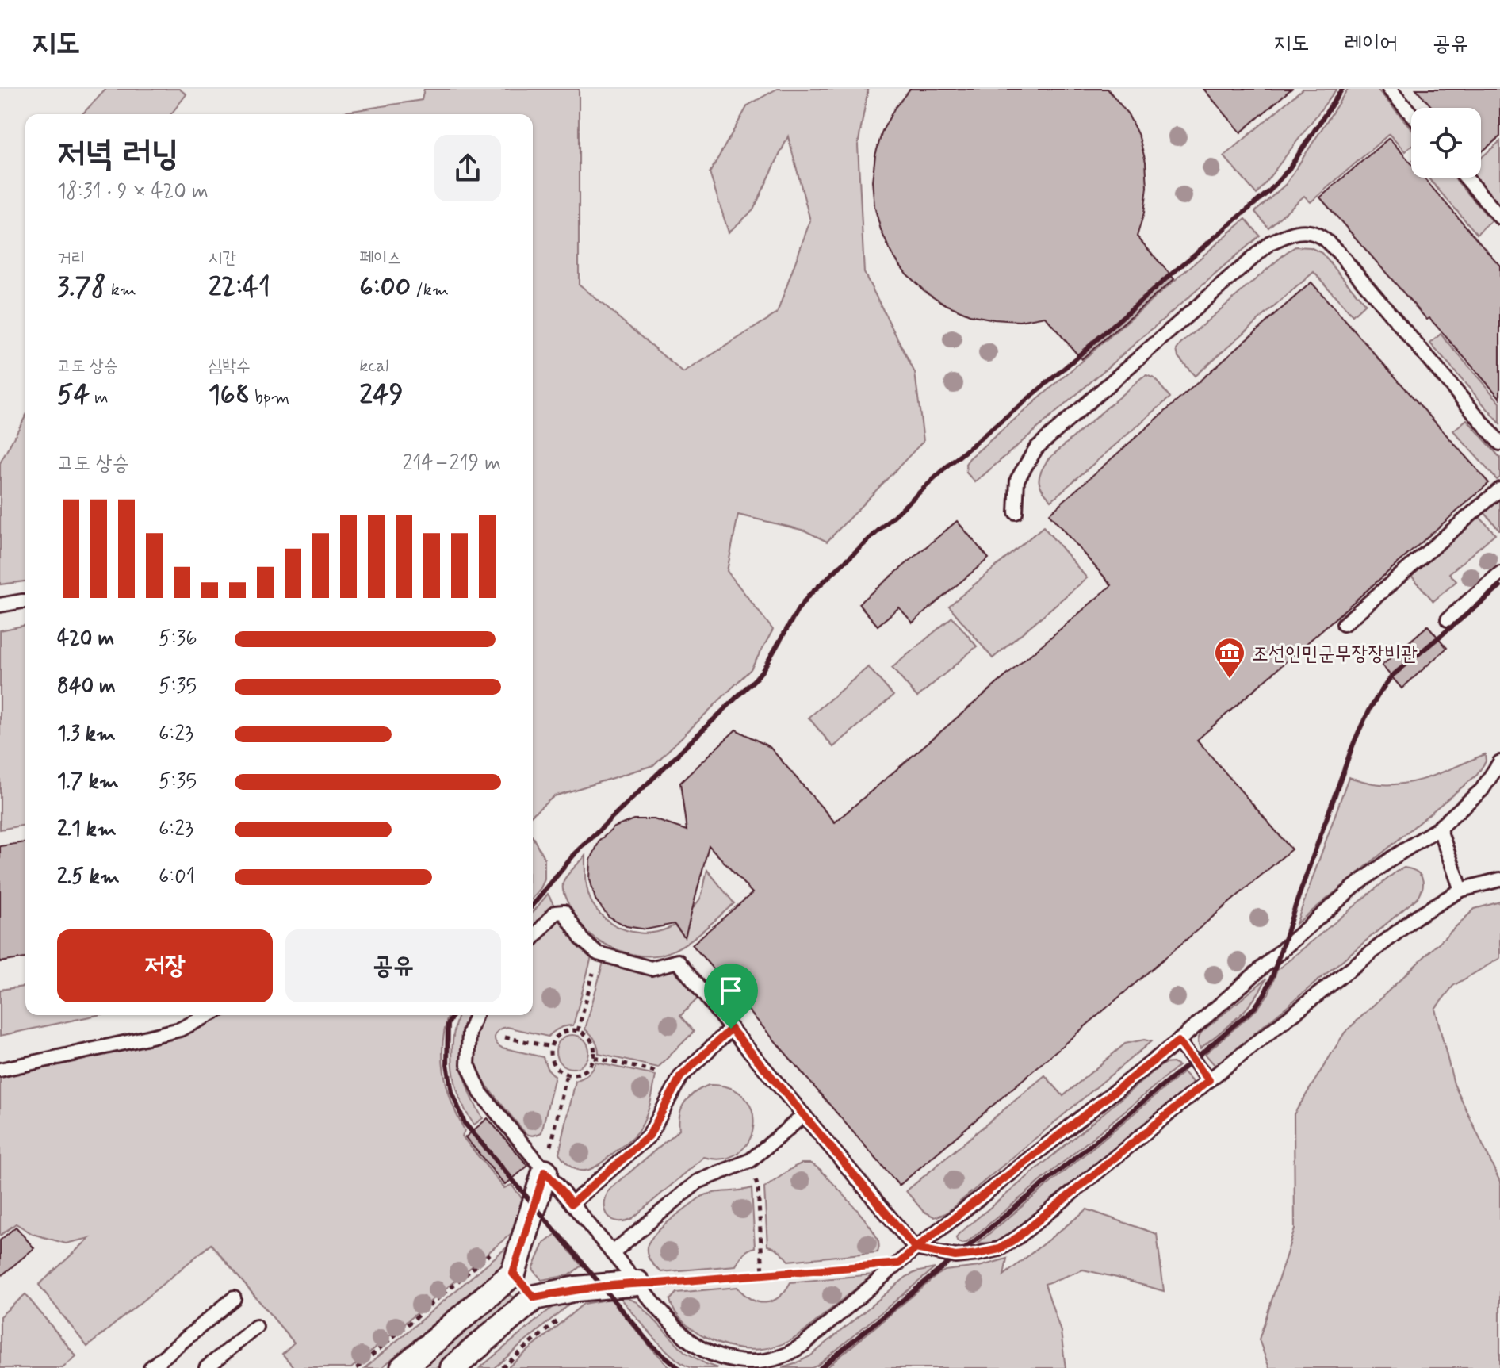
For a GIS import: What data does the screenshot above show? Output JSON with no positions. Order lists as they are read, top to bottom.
{
  "places": {
    "museum": ["조선인민군무장장비관"]
  },
  "page": {
    "header": "지도",
    "nav": ["지도", "레이어", "공유"],
    "heading": ["저녁 러닝", "18:31 · 9 × 420 m"],
    "stats": [
      ["거리", "3.78 km"],
      ["시간", "22:41"],
      ["페이스", "6:00 /km"],
      ["고도 상승", "54 m"],
      ["심박수", "168 bpm"],
      ["kcal", "249"]
    ],
    "chart": ["고도 상승", "214–219 m"],
    "list": [
      {
        "name": "420 m",
        "note": "5:36"
      },
      {
        "name": "840 m",
        "note": "5:35"
      },
      {
        "name": "1.3 km",
        "note": "6:23"
      },
      {
        "name": "1.7 km",
        "note": "5:35"
      },
      {
        "name": "2.1 km",
        "note": "6:23"
      },
      {
        "name": "2.5 km",
        "note": "6:01"
      }
    ],
    "buttons": ["저장", "공유"]
  }
}
